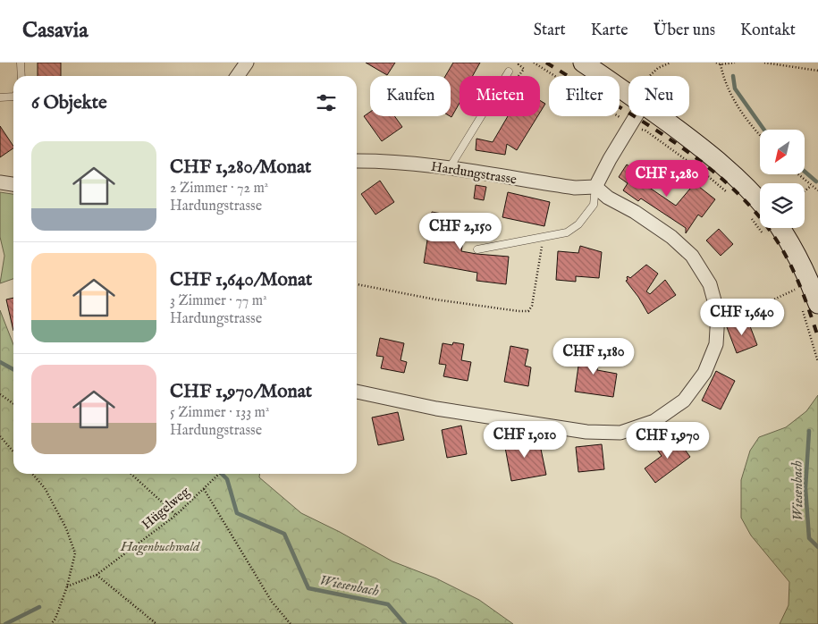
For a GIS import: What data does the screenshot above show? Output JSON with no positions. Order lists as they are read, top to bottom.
{
  "streets": {
    "street": ["Hardungstrasse"],
    "path": ["Hügelweg"]
  },
  "water": ["Wiesenbach"],
  "parks": ["Hagenbuchwald"],
  "north": "bottom left",
  "page": {
    "header": "Casavia",
    "nav": [
      "Start",
      "Karte",
      "Über uns",
      "Kontakt"
    ],
    "chip": [
      "Kaufen",
      "Mieten",
      "Filter",
      "Neu"
    ],
    "heading": "6 Objekte",
    "list": [
      {
        "name": "CHF 1,280/Monat",
        "note": "2 Zimmer · 72 m² · Hardungstrasse"
      },
      {
        "name": "CHF 1,640/Monat",
        "note": "3 Zimmer · 77 m² · Hardungstrasse"
      },
      {
        "name": "CHF 1,970/Monat",
        "note": "5 Zimmer · 133 m² · Hardungstrasse"
      }
    ],
    "price": [
      "CHF 1,280",
      "CHF 2,150",
      "CHF 1,640",
      "CHF 1,180",
      "CHF 1,010",
      "CHF 1,970"
    ]
  }
}
